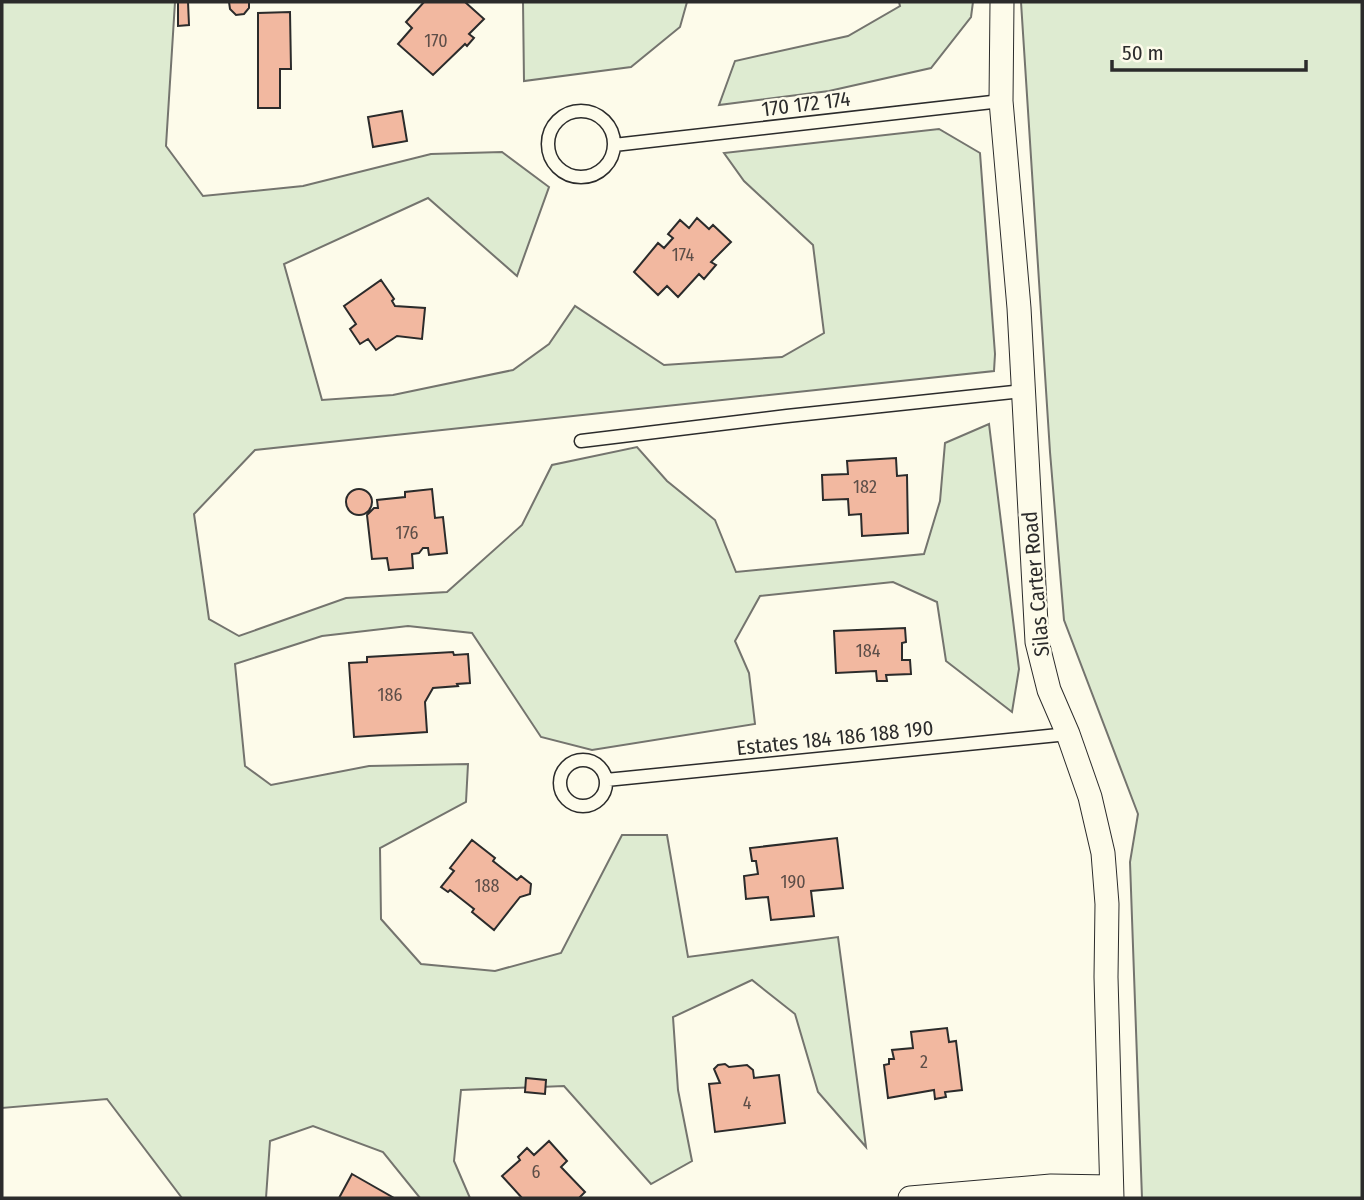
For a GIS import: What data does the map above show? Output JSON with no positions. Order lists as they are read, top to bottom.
{
  "streets": {
    "street": ["Silas Carter Road"],
    "lane": ["170 172 174", "Estates 184 186 188 190"]
  },
  "crossings": [
    ["170 172 174", "Silas Carter Road"],
    ["Silas Carter Road", "Estates 184 186 188 190"]
  ],
  "house_numbers": [
    "170",
    "174",
    "182",
    "176",
    "184",
    "186",
    "190",
    "188",
    "2",
    "4",
    "6"
  ],
  "scale_bar": "50 m"
}
